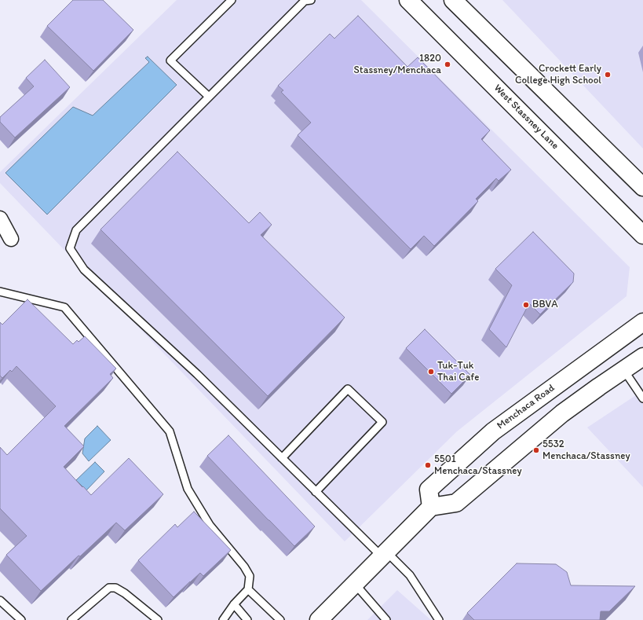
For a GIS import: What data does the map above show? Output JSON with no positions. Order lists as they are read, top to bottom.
{
  "streets": {
    "main road": ["West Stassney Lane", "Menchaca Road"]
  },
  "places": [
    "1820 Stassney/Menchaca",
    "Crockett Early College High School",
    "BBVA",
    "Tuk-Tuk Thai Cafe",
    "5532 Menchaca/Stassney",
    "5501 Menchaca/Stassney"
  ]
}
